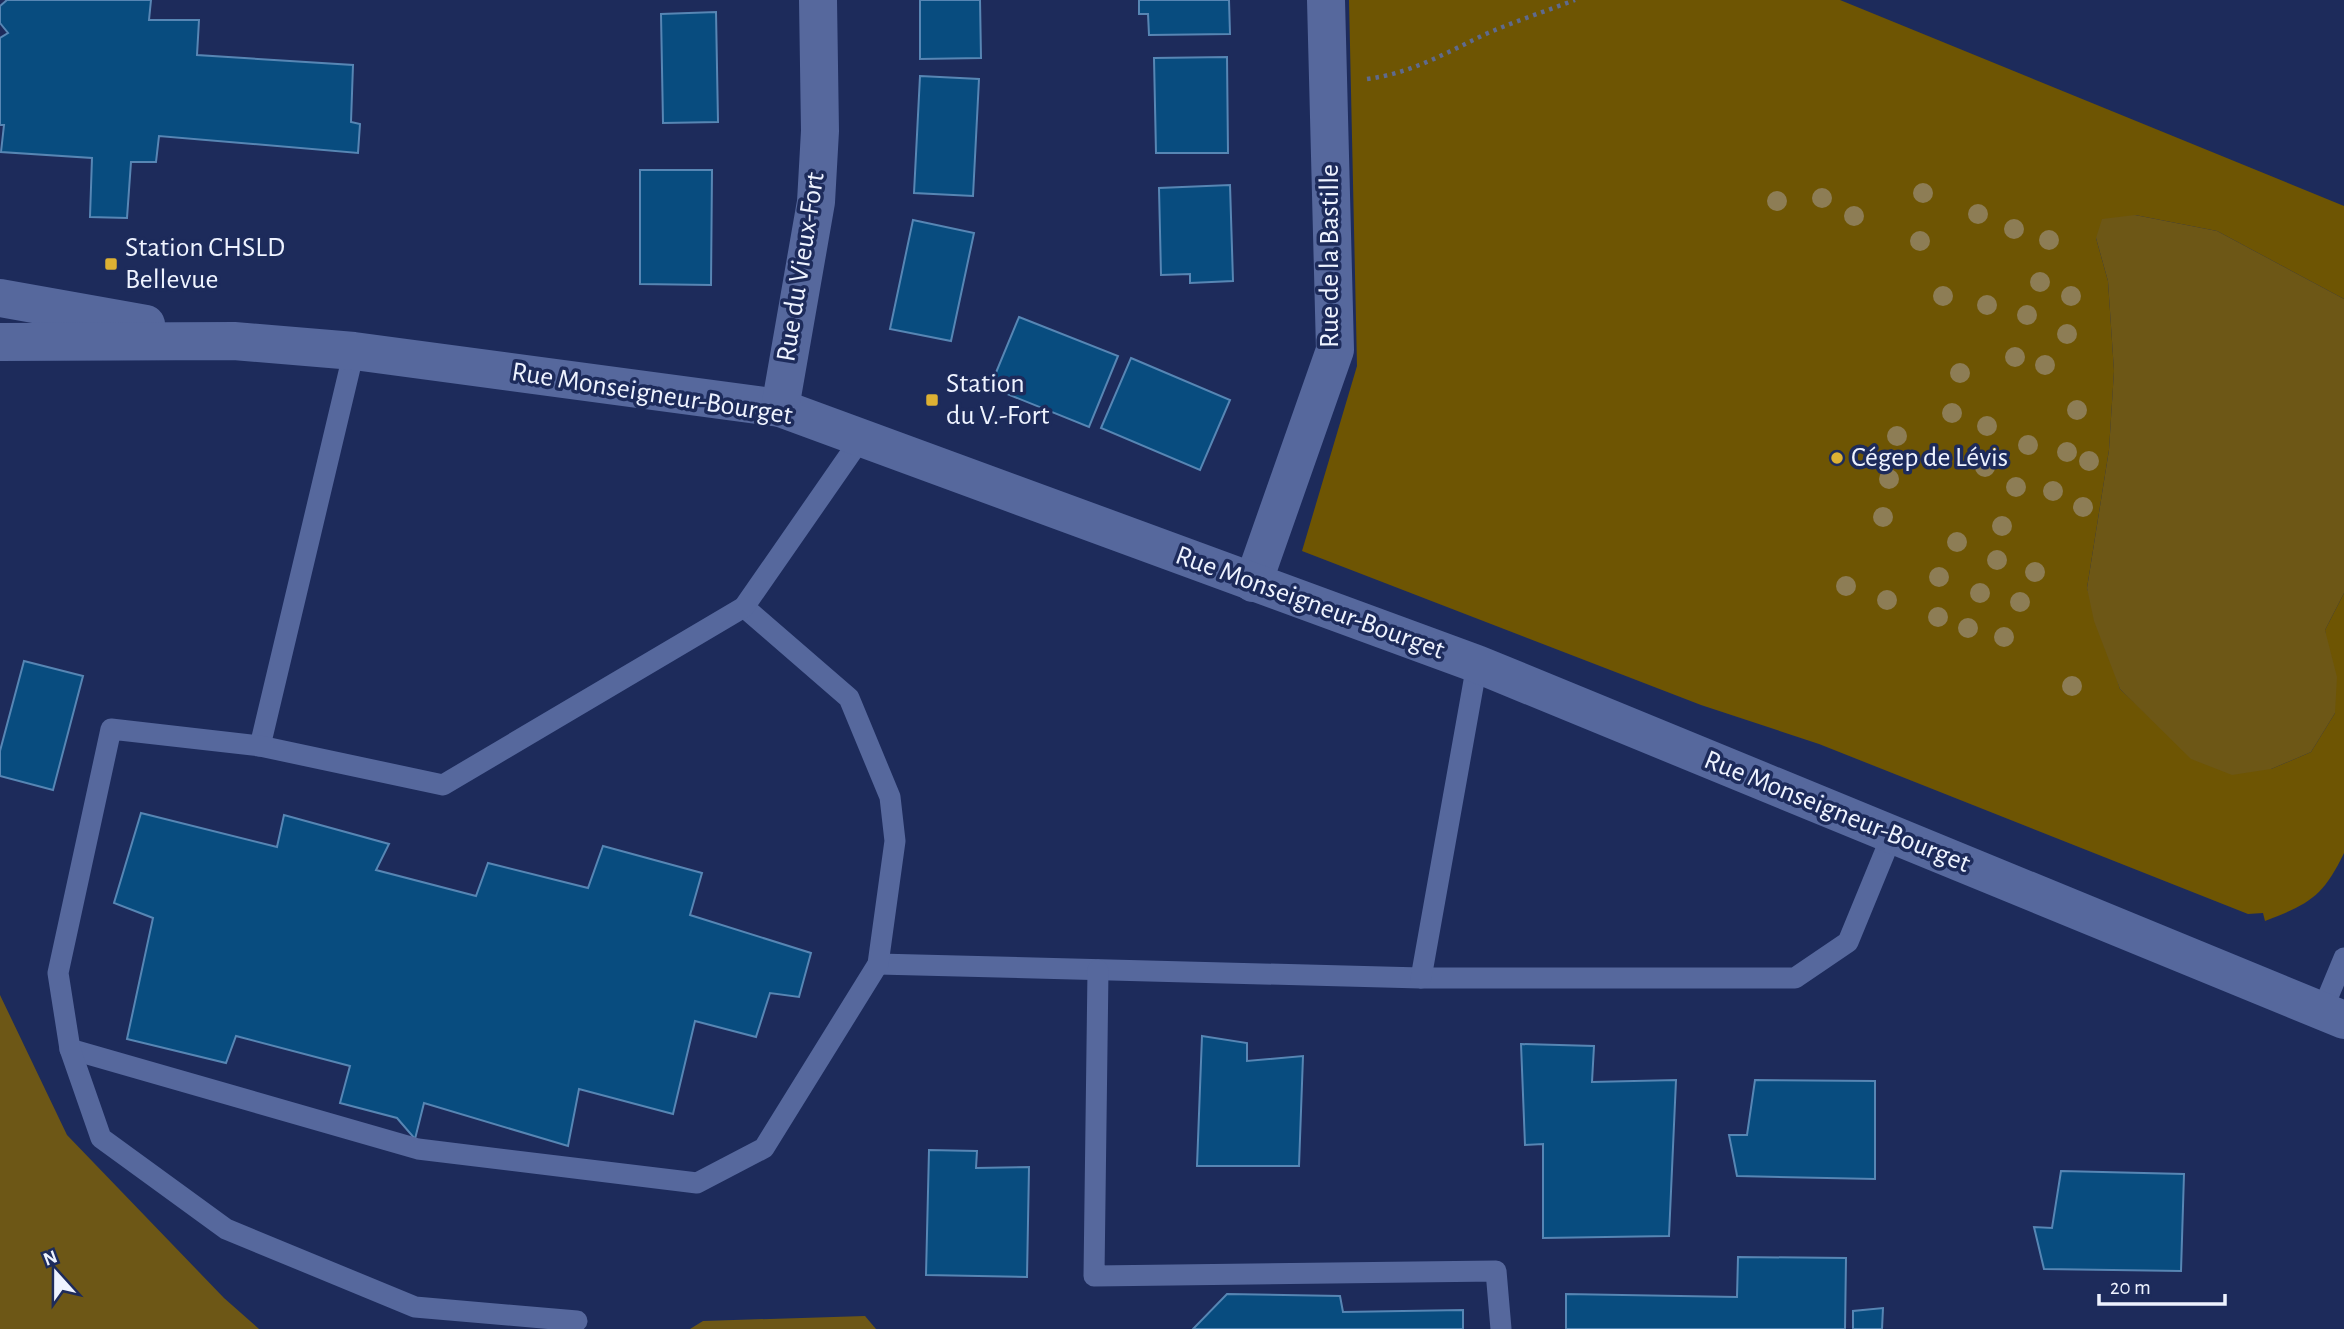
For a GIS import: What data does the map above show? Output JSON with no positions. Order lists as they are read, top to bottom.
{
  "streets": {
    "street": ["Rue de la Bastille", "Rue du Vieux-Fort", "Rue Monseigneur-Bourget"]
  },
  "crossings": [
    ["Rue de la Bastille", "Rue Monseigneur-Bourget"],
    ["Rue du Vieux-Fort", "Rue Monseigneur-Bourget"]
  ],
  "places": {
    "transit": ["Station CHSLD Bellevue", "Station du V.-Fort"],
    "other": ["Cégep de Lévis"]
  },
  "scale_bar": "20 m",
  "north": "top"
}
